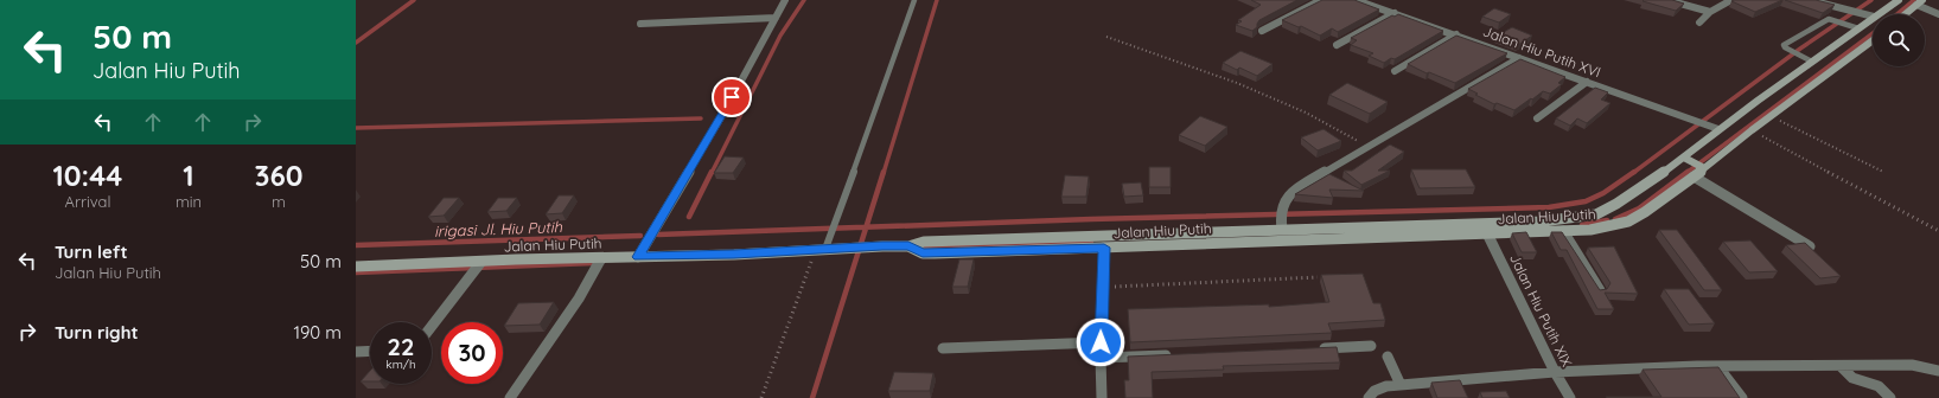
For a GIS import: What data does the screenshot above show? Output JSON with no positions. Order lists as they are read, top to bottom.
{
  "streets": {
    "street": ["Jalan Hiu Putih XVI", "Jalan Hiu Putih", "Jalan Hiu Putih XIX"]
  },
  "crossings": [
    ["Jalan Hiu Putih", "Jalan Hiu Putih XIX"]
  ],
  "water": ["irigasi Jl. Hiu Putih"],
  "page": {
    "turn": ["50 m", "Jalan Hiu Putih"],
    "eta": [
      "10:44",
      "Arrival",
      "1",
      "min",
      "360",
      "m"
    ],
    "list": [
      {
        "name": "Turn left",
        "note": "Jalan Hiu Putih",
        "value": "50 m"
      },
      {
        "name": "Turn right",
        "value": "190 m"
      }
    ],
    "speed": "22 km/h",
    "limit": "30"
  }
}
